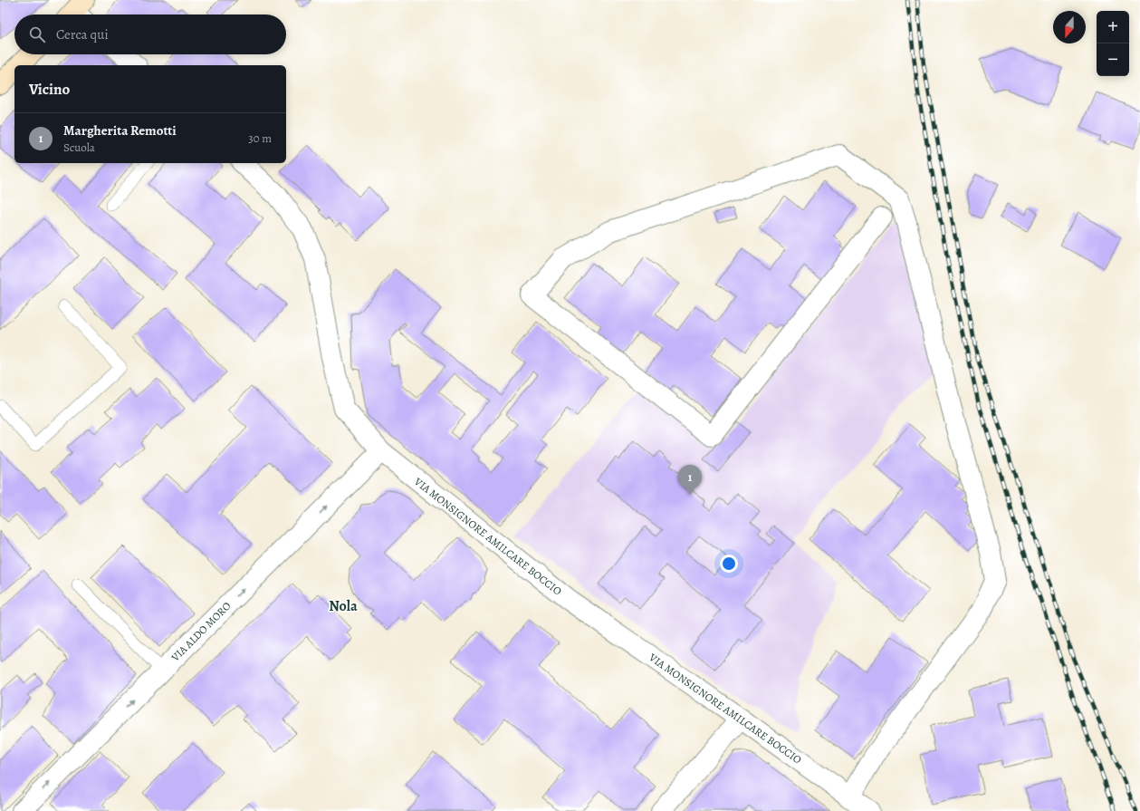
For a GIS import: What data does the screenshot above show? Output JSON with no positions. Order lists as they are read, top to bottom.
{
  "streets": {
    "street": ["VIA MONSIGNORE AMILCARE BOCCIO", "VIA ALDO MORO"]
  },
  "crossings": [
    ["VIA MONSIGNORE AMILCARE BOCCIO", "VIA ALDO MORO"]
  ],
  "one_way": ["VIA ALDO MORO"],
  "districts": ["Nola"],
  "north": "bottom",
  "page": {
    "map_buttons": ["+", "−"],
    "search": "Cerca qui",
    "heading": "Vicino",
    "list": [
      {
        "mark": "1",
        "name": "Margherita Remotti",
        "note": "Scuola",
        "value": "30 m"
      }
    ],
    "pins": "1"
  }
}
